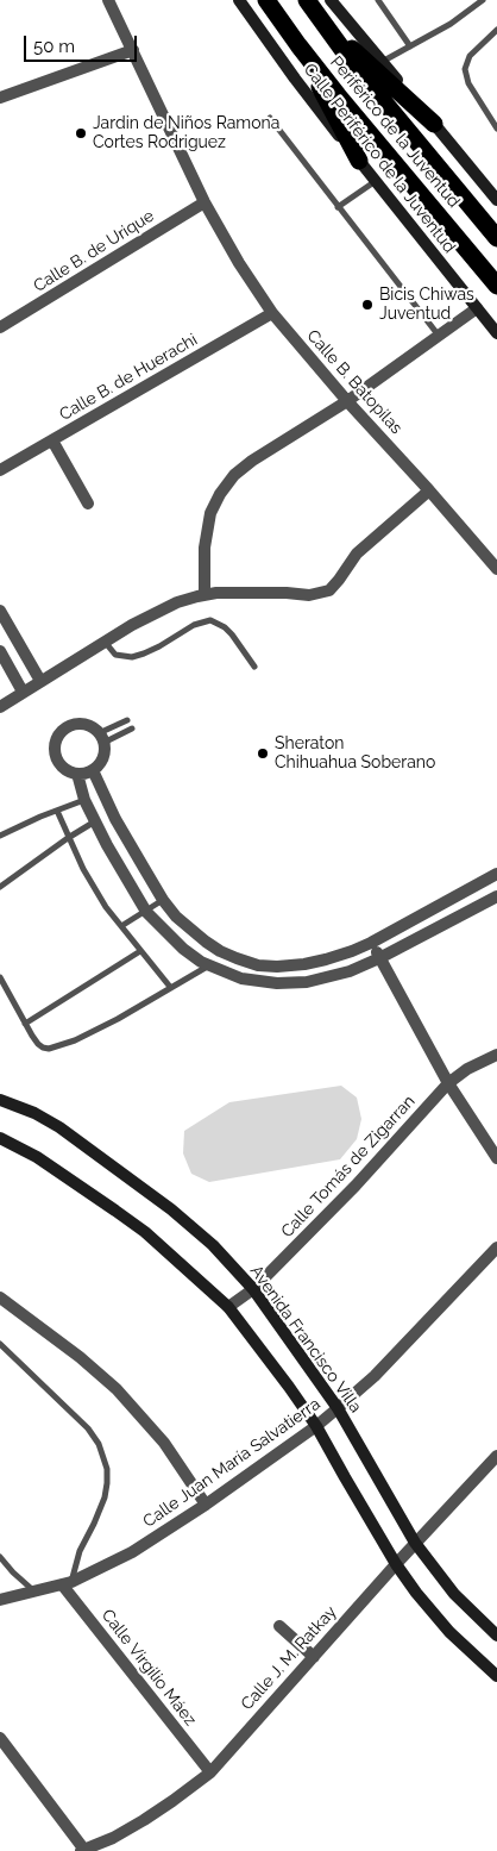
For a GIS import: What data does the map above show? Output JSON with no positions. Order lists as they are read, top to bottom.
{
  "streets": {
    "highway": ["Periférico de la Juventud"],
    "main road": ["Calle Periférico de la Juventud", "Avenida Francisco Villa"],
    "street": [
      "Calle B. de Urique",
      "Calle B. de Huerachi",
      "Calle B. Batopilas",
      "Calle Tomás de Zigarran",
      "Calle Juan María Salvatierra",
      "Calle J. M. Ratkay",
      "Calle Virgilio Máez"
    ]
  },
  "crossings": [
    ["Calle B. de Urique", "Calle B. Batopilas"],
    ["Calle B. de Huerachi", "Calle B. Batopilas"],
    ["Calle Tomás de Zigarran", "Avenida Francisco Villa"],
    ["Avenida Francisco Villa", "Calle Juan María Salvatierra"],
    ["Avenida Francisco Villa", "Calle J. M. Ratkay"],
    ["Calle Juan María Salvatierra", "Calle Virgilio Máez"],
    ["Calle J. M. Ratkay", "Calle Virgilio Máez"]
  ],
  "places": ["Jardin de Niños Ramona Cortes Rodriguez", "Bicis Chiwas Juventud", "Sheraton Chihuahua Soberano"],
  "scale_bar": "50 m"
}
